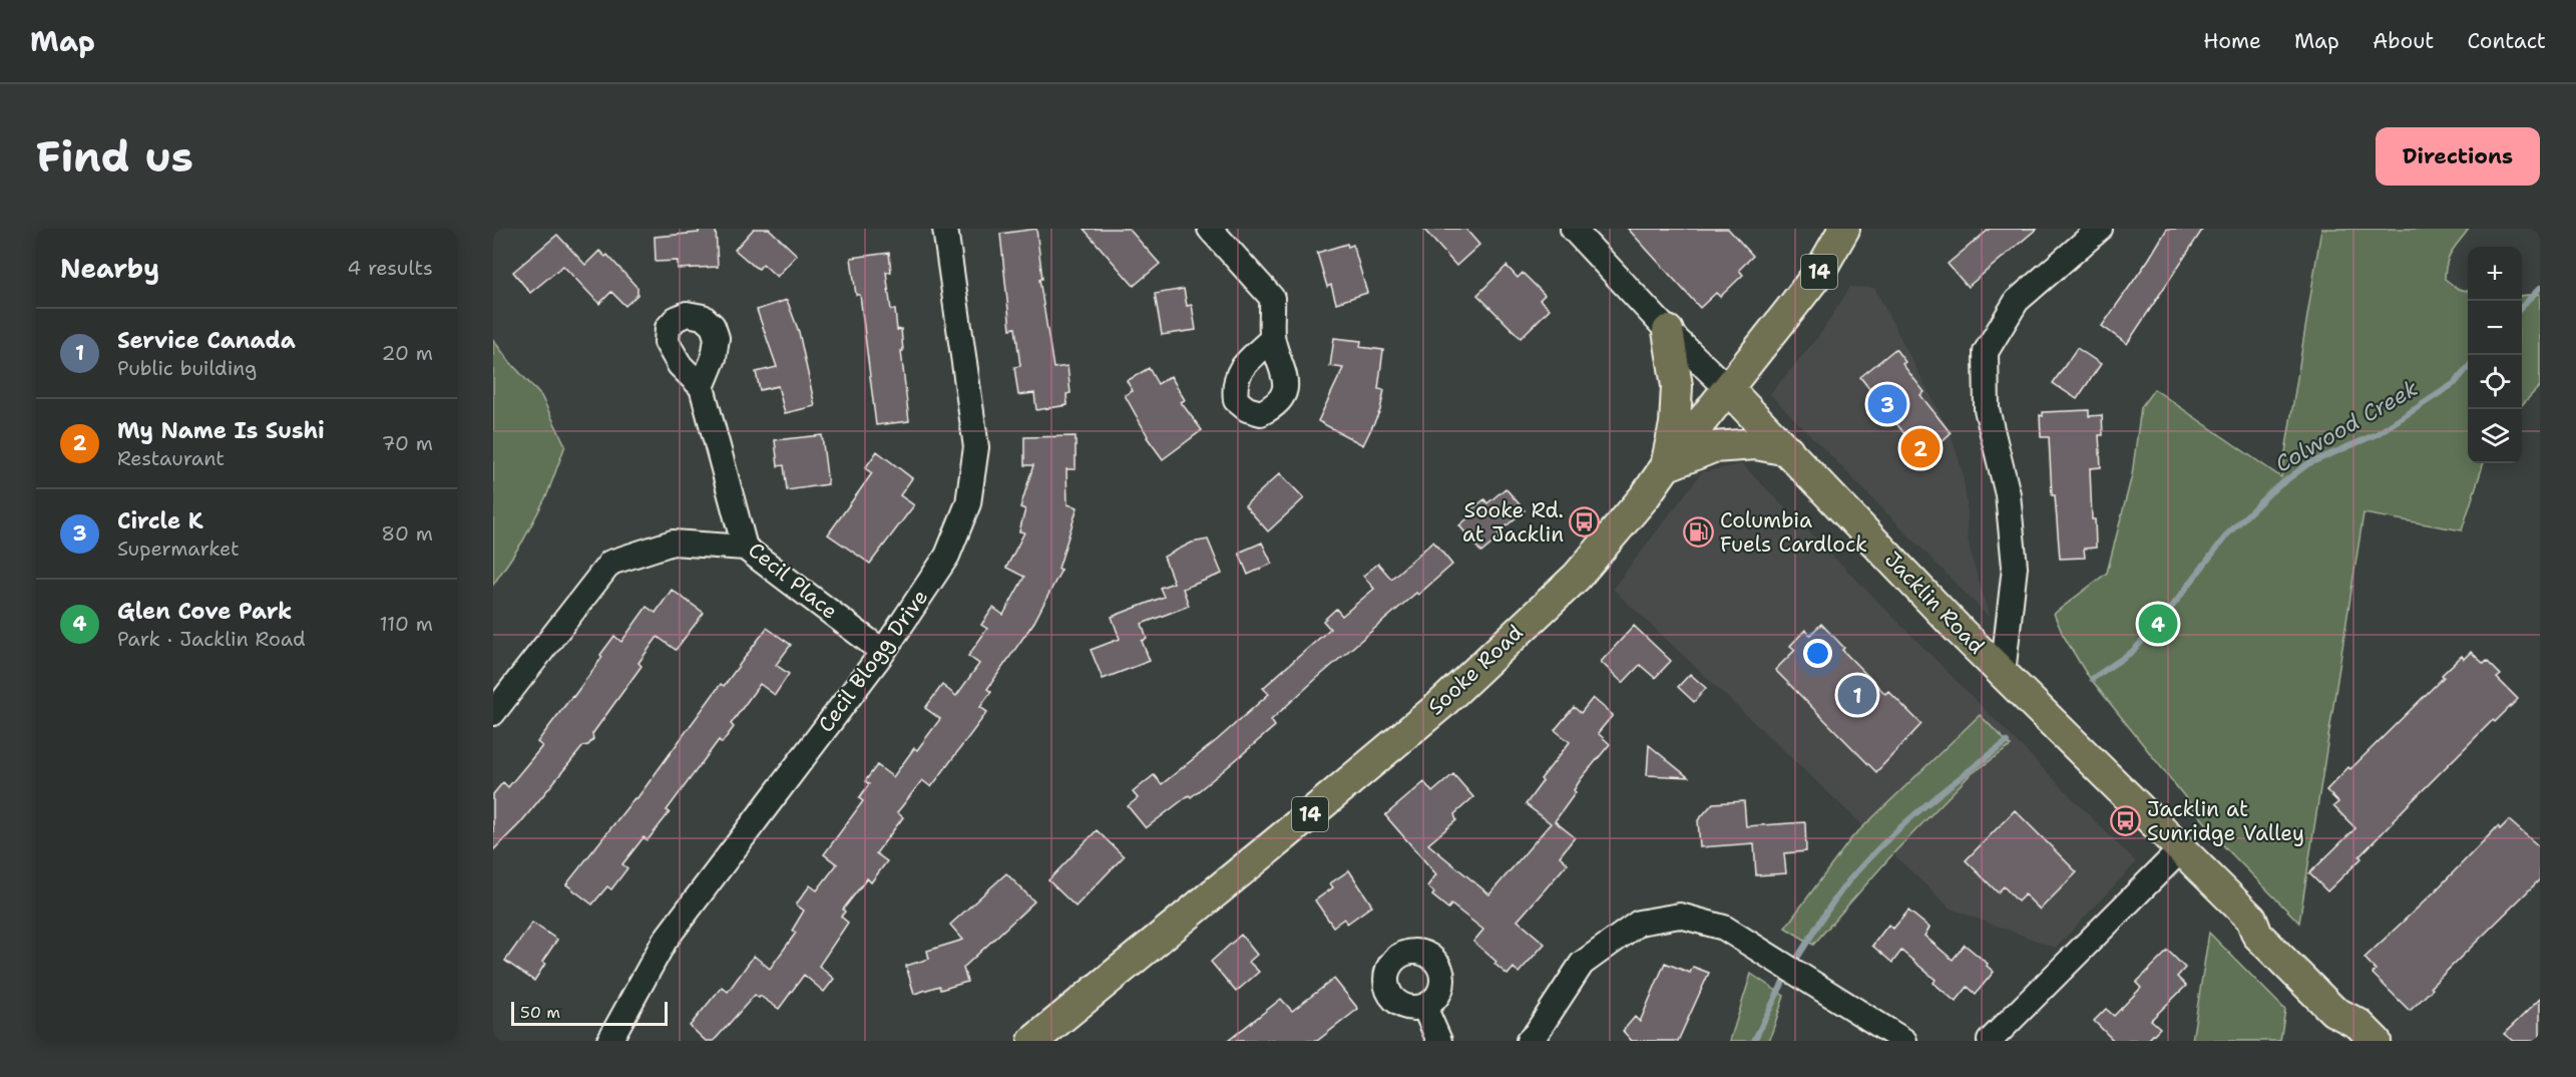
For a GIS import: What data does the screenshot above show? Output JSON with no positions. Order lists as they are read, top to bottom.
{
  "streets": {
    "main road": ["14", "Jacklin Road", "Sooke Road"],
    "street": ["Cecil Place", "Cecil Blogg Drive"]
  },
  "crossings": [
    ["Cecil Place", "Cecil Blogg Drive"],
    ["Jacklin Road", "Sooke Road"]
  ],
  "water": ["Colwood Creek"],
  "places": {
    "bus stop": ["Sooke Rd. at Jacklin", "Jacklin at Sunridge Valley"],
    "fuel station": ["Columbia Fuels Cardlock"]
  },
  "scale_bar": "50 m",
  "page": {
    "header": "Map",
    "nav": [
      "Home",
      "Map",
      "About",
      "Contact"
    ],
    "buttons": "Directions",
    "title": "Find us",
    "heading": ["Nearby", "4 results"],
    "map_buttons": ["+", "−"],
    "list": [
      {
        "mark": "1",
        "name": "Service Canada",
        "note": "Public building",
        "value": "20 m"
      },
      {
        "mark": "2",
        "name": "My Name Is Sushi",
        "note": "Restaurant",
        "value": "70 m"
      },
      {
        "mark": "3",
        "name": "Circle K",
        "note": "Supermarket",
        "value": "80 m"
      },
      {
        "mark": "4",
        "name": "Glen Cove Park",
        "note": "Park · Jacklin Road",
        "value": "110 m"
      }
    ],
    "pins": [
      "3",
      "2",
      "4",
      "1"
    ],
    "scale": "50 m"
  }
}
